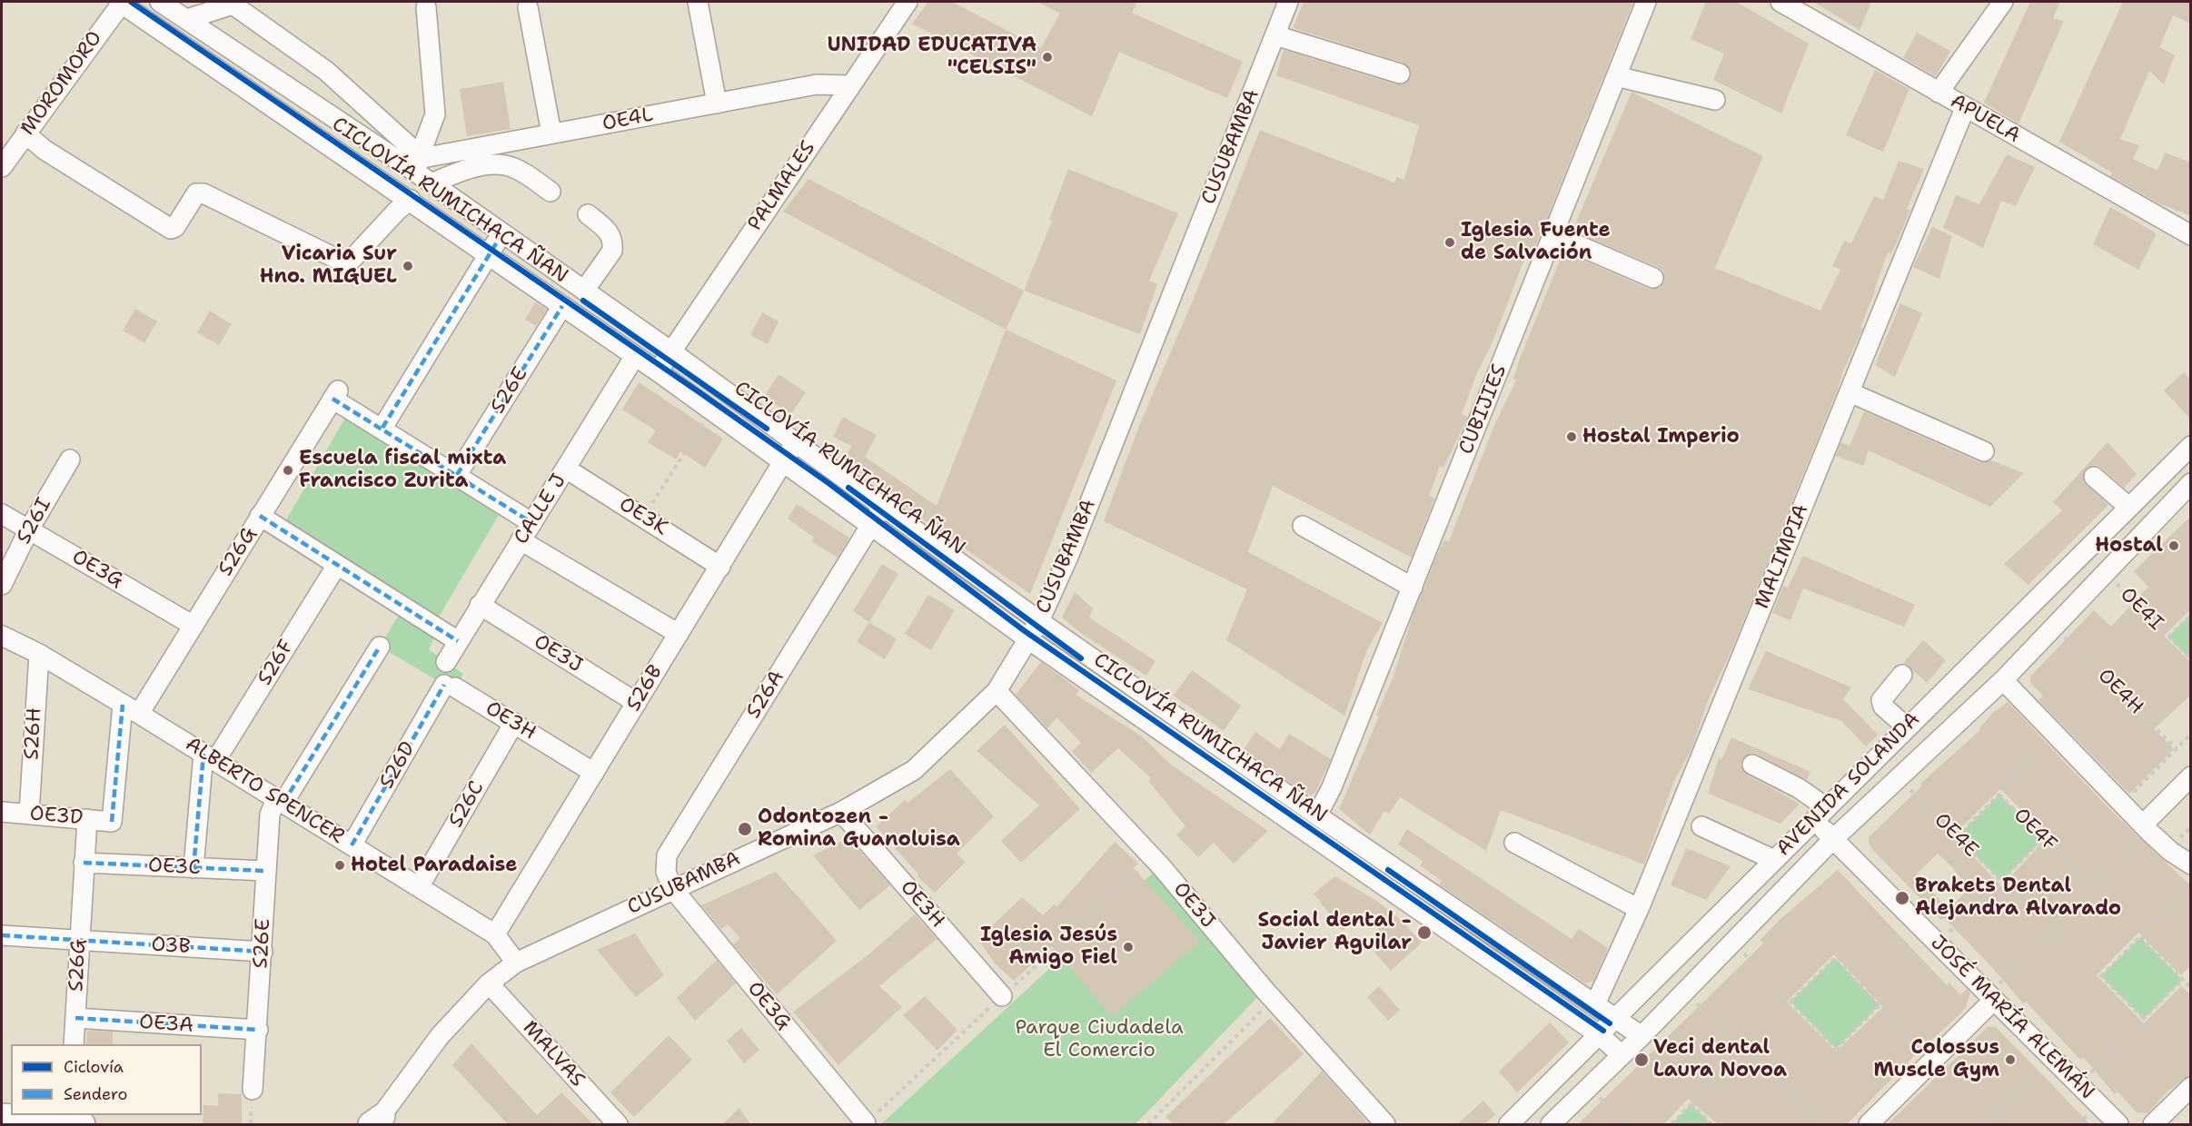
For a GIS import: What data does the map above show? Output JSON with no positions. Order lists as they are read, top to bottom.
{
  "streets": {
    "street": [
      "MOROMORO",
      "APUELA",
      "OE4L",
      "CUSUBAMBA",
      "PALMALES",
      "S26E",
      "CUBIJIES",
      "CALLE J",
      "OE3K",
      "S26I",
      "S26G",
      "MALIMPIA",
      "OE3G",
      "OE3J",
      "S26F",
      "S26B",
      "S26A",
      "OE3H",
      "S26H",
      "S26D",
      "AVENIDA SOLANDA",
      "ALBERTO SPENCER",
      "S26C",
      "OE3D",
      "OE3C",
      "O3B",
      "JOSÉ MARÍA ALEMÁN",
      "OE3A",
      "MALVAS"
    ],
    "path": [
      "OE4I",
      "OE4H",
      "OE4F",
      "OE4E"
    ],
    "cycle path": ["CICLOVÍA RUMICHACA ÑAN"]
  },
  "crossings": [
    ["APUELA", "MALIMPIA"],
    ["OE4L", "PALMALES"],
    ["CUSUBAMBA", "OE3G"],
    ["CUSUBAMBA", "OE3J"],
    ["CUSUBAMBA", "S26A"],
    ["CUSUBAMBA", "OE3H"],
    ["CUSUBAMBA", "ALBERTO SPENCER"],
    ["CUSUBAMBA", "MALVAS"],
    ["S26E", "ALBERTO SPENCER"],
    ["S26E", "OE3C"],
    ["S26E", "O3B"],
    ["S26E", "OE3A"],
    ["CALLE J", "OE3K"],
    ["CALLE J", "OE3J"],
    ["OE3K", "S26B"],
    ["S26I", "OE3G"],
    ["S26G", "OE3G"],
    ["S26G", "ALBERTO SPENCER"],
    ["S26G", "OE3D"],
    ["S26G", "OE3C"],
    ["S26G", "O3B"],
    ["S26G", "OE3A"],
    ["OE3G", "S26A"],
    ["OE3J", "S26B"],
    ["S26F", "ALBERTO SPENCER"],
    ["S26B", "OE3H"],
    ["S26B", "ALBERTO SPENCER"],
    ["OE3H", "S26D"],
    ["OE3H", "S26C"],
    ["S26H", "ALBERTO SPENCER"],
    ["S26H", "OE3D"],
    ["S26D", "ALBERTO SPENCER"],
    ["AVENIDA SOLANDA", "JOSÉ MARÍA ALEMÁN"],
    ["ALBERTO SPENCER", "S26C"]
  ],
  "parks": ["Parque Ciudadela El Comercio"],
  "places": [
    "UNIDAD EDUCATIVA \"CELSIS\"",
    "Iglesia Fuente de Salvación",
    "Vicaria Sur Hno. MIGUEL",
    "Hostal Imperio",
    "Escuela fiscal mixta Francisco Zurita",
    "Hostal",
    "Odontozen - Romina Guanoluisa",
    "Hotel Paradaise",
    "Brakets Dental Alejandra Alvarado",
    "Social dental - Javier Aguilar",
    "Iglesia Jesús Amigo Fiel",
    "Veci dental Laura Novoa",
    "Colossus Muscle Gym"
  ],
  "legend": ["Ciclovía", "Sendero"]
}
